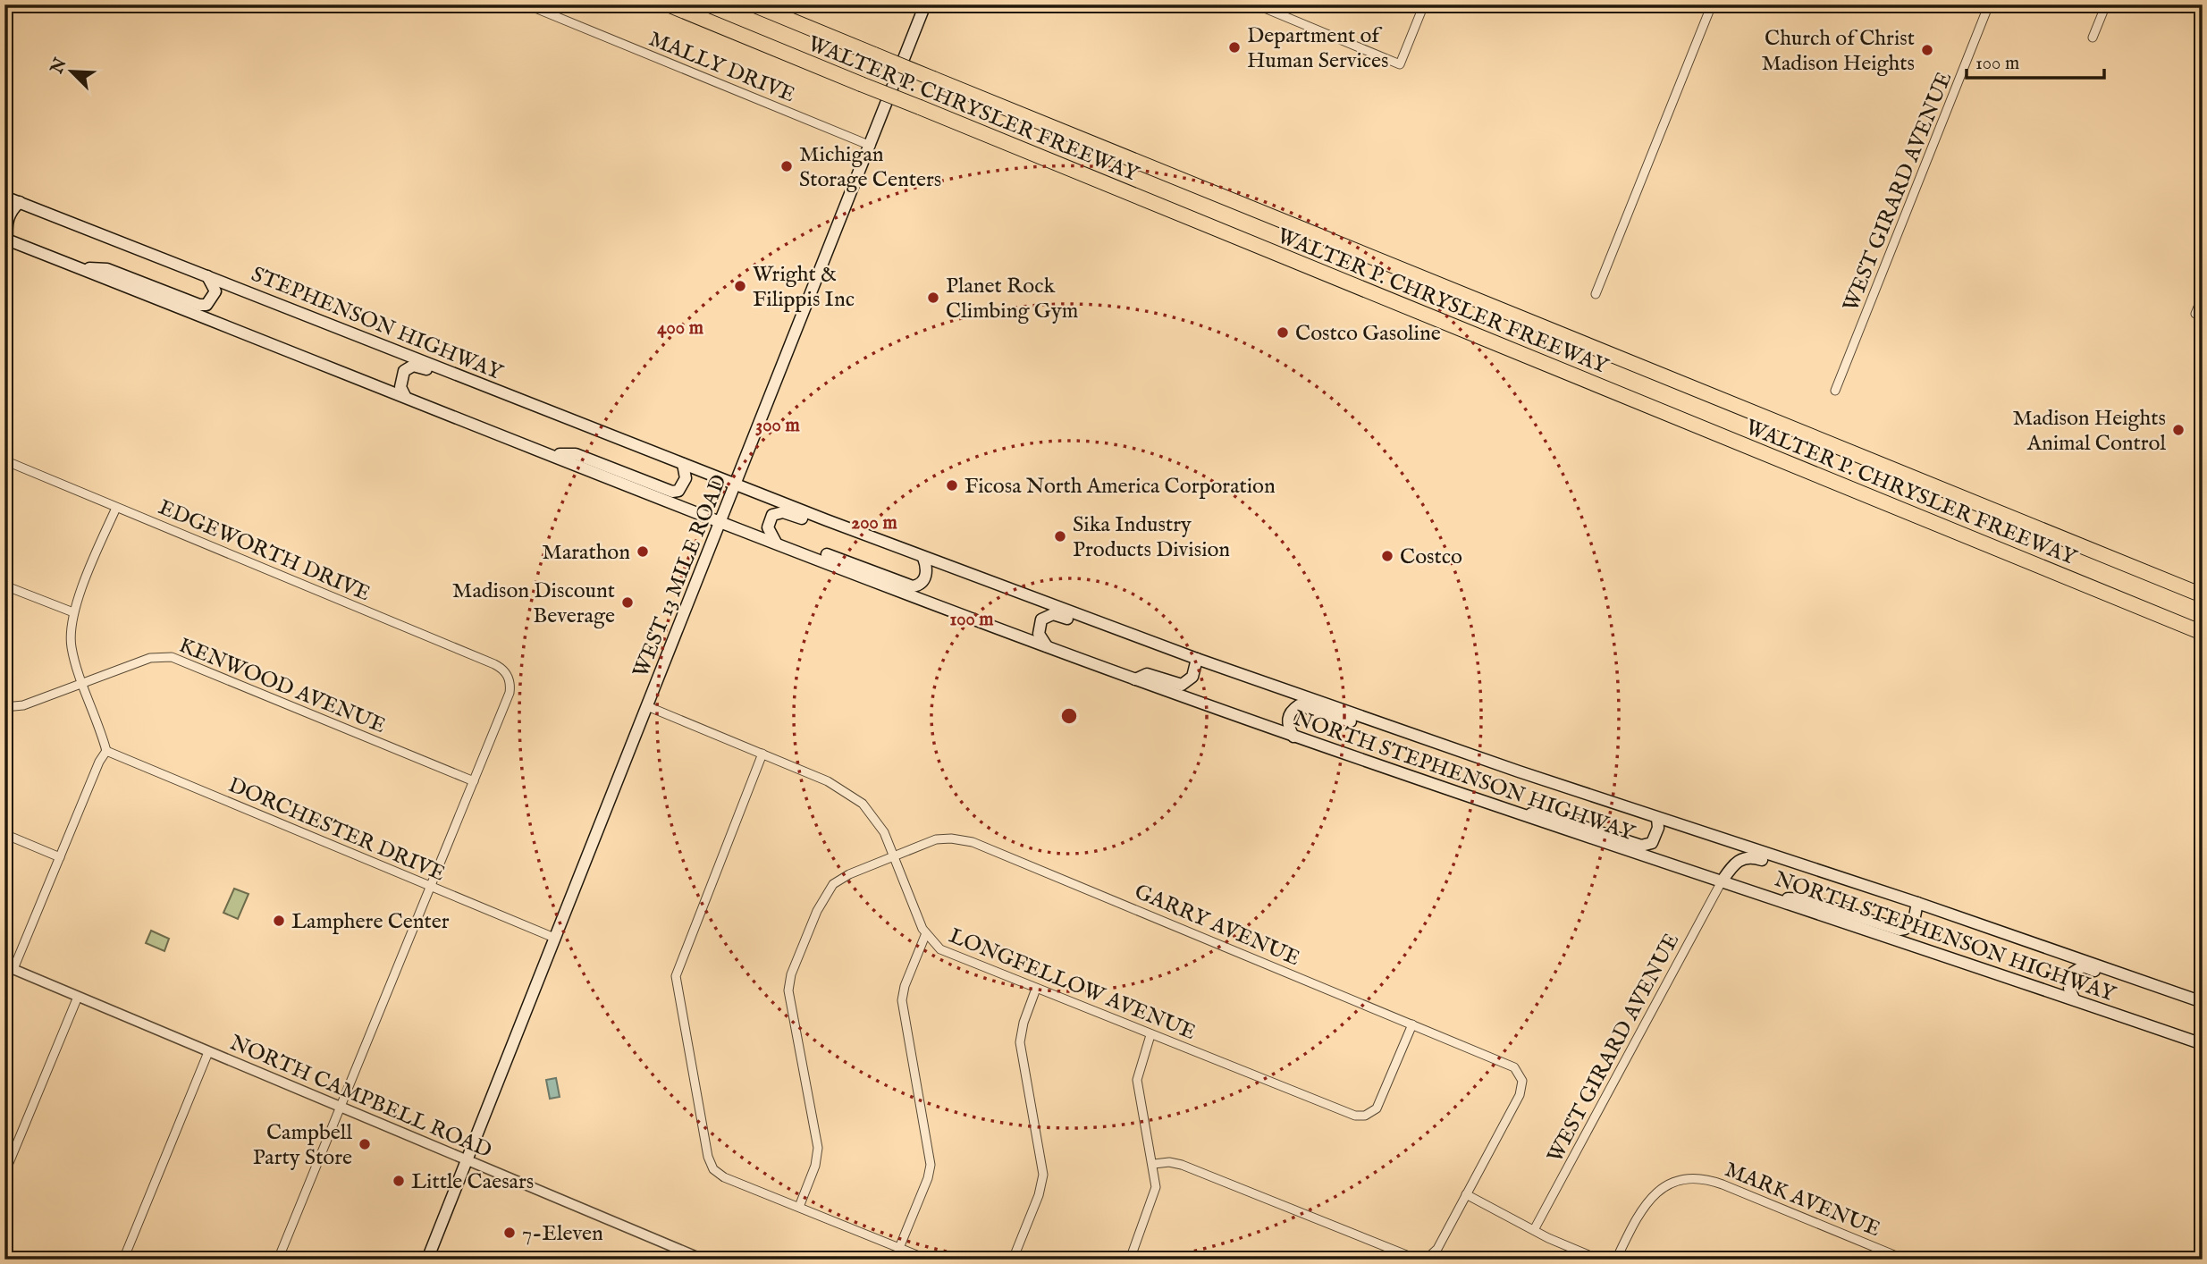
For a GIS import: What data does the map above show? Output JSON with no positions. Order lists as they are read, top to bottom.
{
  "streets": {
    "highway": ["WALTER P. CHRYSLER FREEWAY"],
    "main road": ["STEPHENSON HIGHWAY", "WEST 13 MILE ROAD", "NORTH STEPHENSON HIGHWAY"],
    "street": [
      "MALLY DRIVE",
      "WEST GIRARD AVENUE",
      "EDGEWORTH DRIVE",
      "KENWOOD AVENUE",
      "DORCHESTER DRIVE",
      "GARRY AVENUE",
      "LONGFELLOW AVENUE",
      "NORTH CAMPBELL ROAD",
      "MARK AVENUE"
    ]
  },
  "crossings": [
    ["MALLY DRIVE", "WEST 13 MILE ROAD"],
    ["WEST GIRARD AVENUE", "NORTH STEPHENSON HIGHWAY"],
    ["STEPHENSON HIGHWAY", "WEST 13 MILE ROAD"],
    ["STEPHENSON HIGHWAY", "NORTH STEPHENSON HIGHWAY"],
    ["EDGEWORTH DRIVE", "KENWOOD AVENUE"],
    ["WEST 13 MILE ROAD", "NORTH STEPHENSON HIGHWAY"],
    ["WEST 13 MILE ROAD", "DORCHESTER DRIVE"],
    ["WEST 13 MILE ROAD", "LONGFELLOW AVENUE"],
    ["WEST 13 MILE ROAD", "NORTH CAMPBELL ROAD"],
    ["GARRY AVENUE", "LONGFELLOW AVENUE"]
  ],
  "places": [
    "Department of Human Services",
    "Church of Christ Madison Heights",
    "Michigan Storage Centers",
    "Wright & Filippis Inc",
    "Planet Rock Climbing Gym",
    "Costco Gasoline",
    "Madison Heights Animal Control",
    "Ficosa North America Corporation",
    "Sika Industry Products Division",
    "Marathon",
    "Costco",
    "Madison Discount Beverage",
    "Lamphere Center",
    "Campbell Party Store",
    "Little Caesars",
    "7-Eleven"
  ],
  "scale_bar": "100 m",
  "north": "top left",
  "rings": [
    "400 m",
    "300 m",
    "200 m",
    "100 m"
  ]
}
